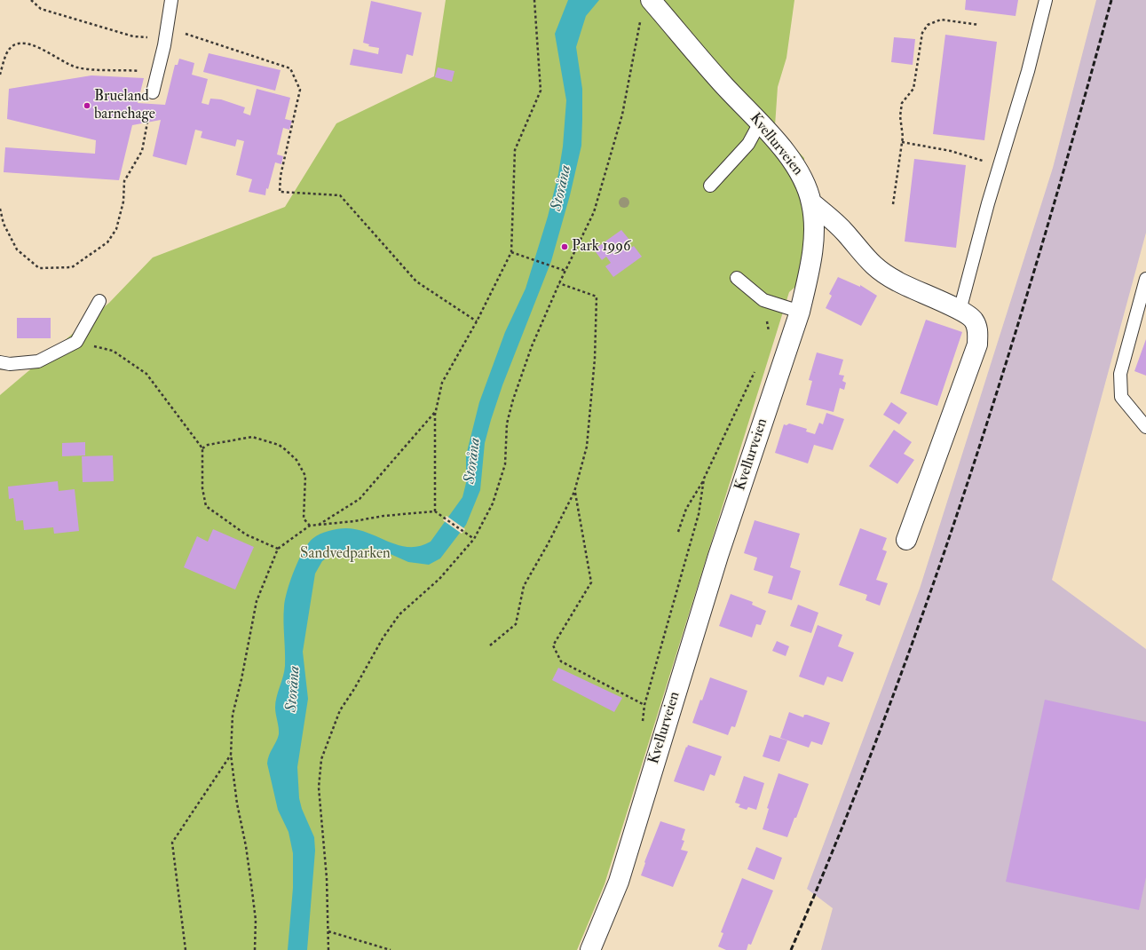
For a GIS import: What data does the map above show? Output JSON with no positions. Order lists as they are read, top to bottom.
{
  "streets": {
    "street": ["Kvellurveien"]
  },
  "water": ["Storåna"],
  "parks": ["Sandvedparken"],
  "places": ["Brueland barnehage", "Park 1996"]
}
